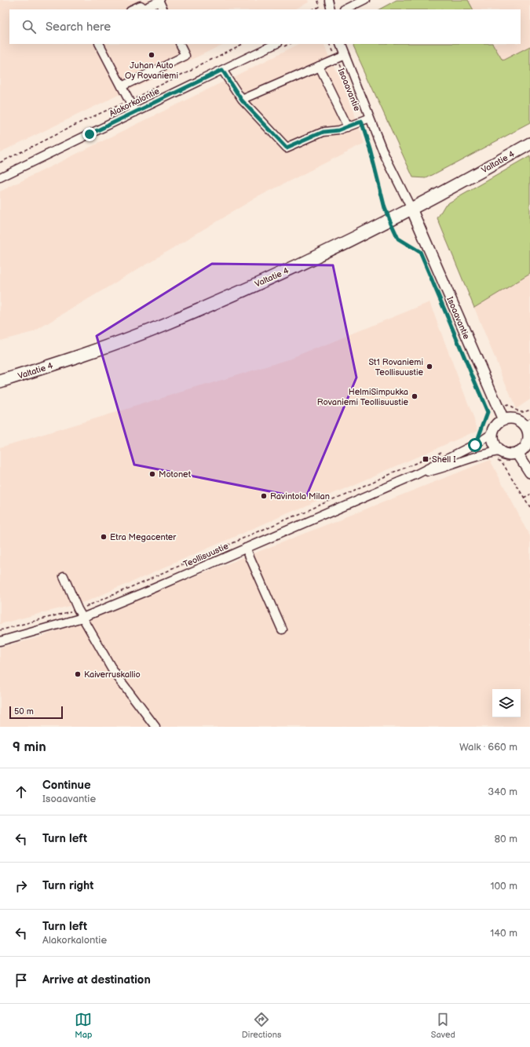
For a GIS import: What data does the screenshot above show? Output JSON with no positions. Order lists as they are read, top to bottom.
{
  "streets": {
    "highway": ["Valtatie 4"],
    "main road": ["Isoaavantie"],
    "street": ["Alakorkalontie", "Teollisuustie"]
  },
  "crossings": [
    ["Isoaavantie", "Valtatie 4"],
    ["Isoaavantie", "Teollisuustie"]
  ],
  "places": {
    "other": [
      "Juhan Auto Oy Rovaniemi",
      "St1 Rovaniemi Teollisuustie",
      "HelmiSimpukka Rovaniemi Teollisuustie",
      "Motonet",
      "Ravintola Milan",
      "Etra Megacenter",
      "Kaiverruskallio"
    ],
    "transit": ["Shell I"]
  },
  "scale_bar": "50 m",
  "page": {
    "search": "Search here",
    "scale": "50 m",
    "heading": ["9 min", "Walk · 660 m"],
    "list": [
      ["Continue", "Isoaavantie", "340 m"],
      ["Turn left", "80 m"],
      ["Turn right", "100 m"],
      ["Turn left", "Alakorkalontie", "140 m"],
      "Arrive at destination"
    ],
    "nav": ["Map", "Directions", "Saved"]
  }
}
